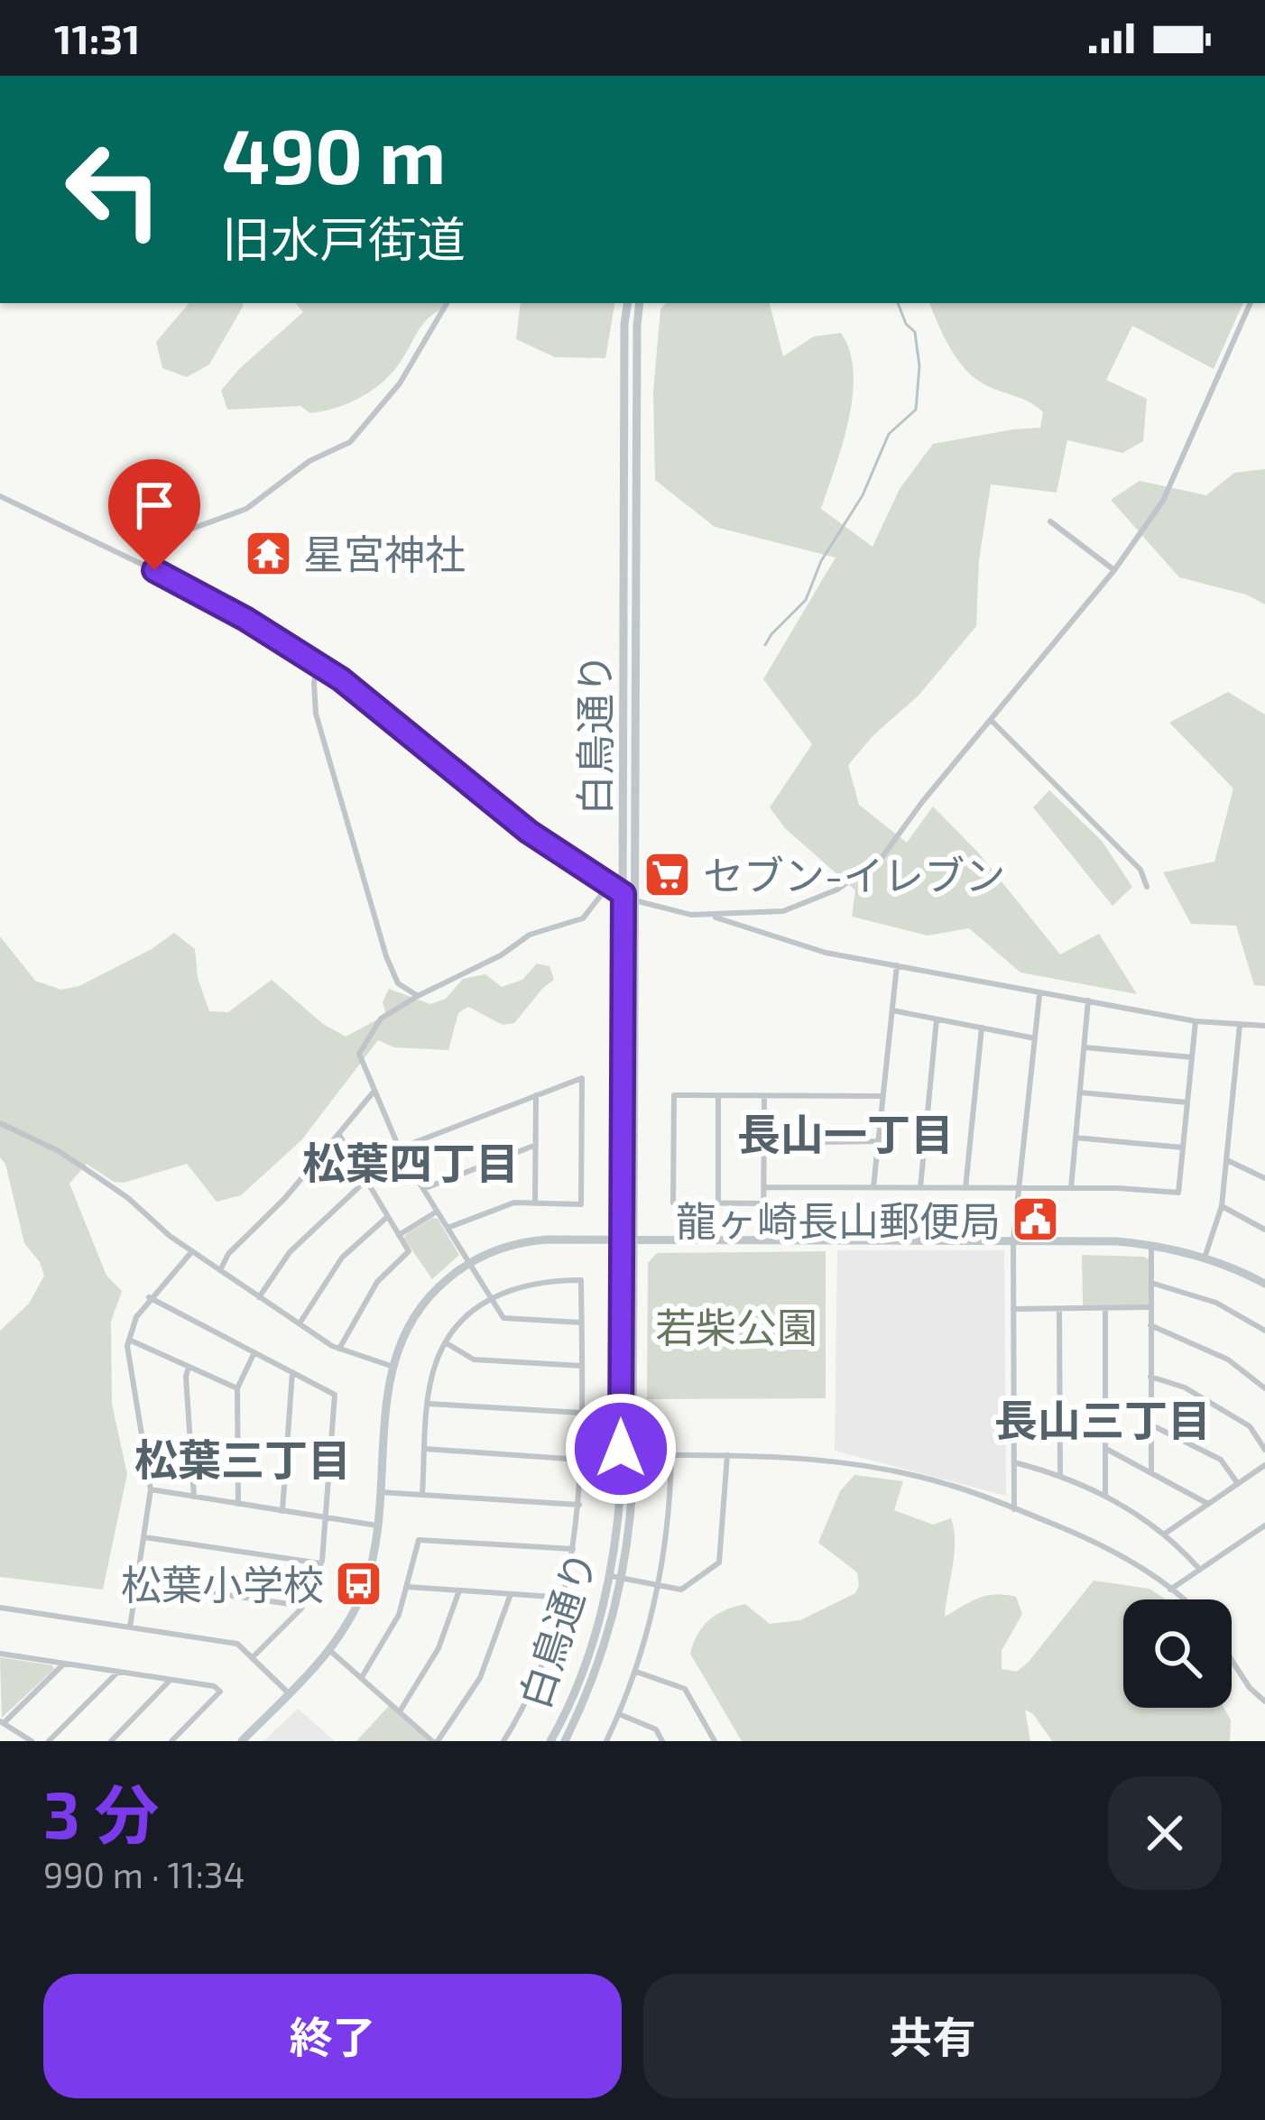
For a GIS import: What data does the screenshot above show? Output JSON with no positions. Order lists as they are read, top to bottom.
{
  "streets": {
    "main road": ["白鳥通り"]
  },
  "districts": [
    "長山一丁目",
    "松葉四丁目",
    "長山三丁目",
    "松葉三丁目"
  ],
  "parks": ["若柴公園"],
  "places": {
    "temple": ["星宮神社"],
    "supermarket": ["セブン-イレブン"],
    "public building": ["龍ヶ崎長山郵便局"],
    "bus stop": ["松葉小学校"]
  },
  "page": {
    "status": "11:31",
    "turn": ["490 m", "旧水戸街道"],
    "heading": ["3 分", "990 m · 11:34"],
    "buttons": ["終了", "共有"]
  }
}
